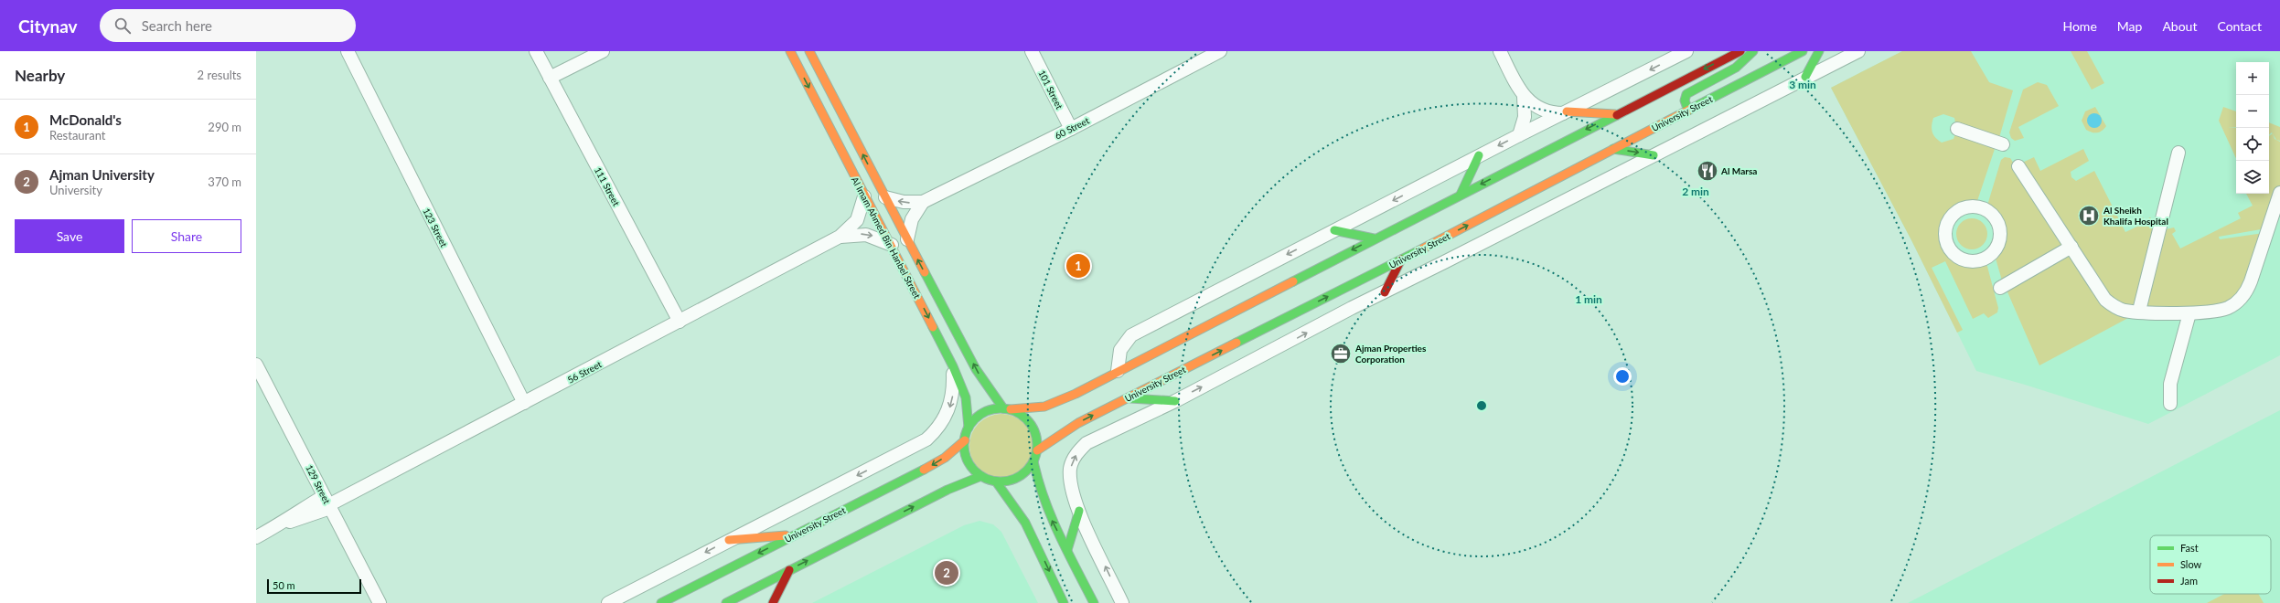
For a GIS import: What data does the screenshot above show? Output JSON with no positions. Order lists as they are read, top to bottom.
{
  "streets": {
    "main road": ["University Street", "Al Imam Ahmed Bin Hanbel Street"],
    "street": [
      "101 Street",
      "60 Street",
      "111 Street",
      "123 Street",
      "56 Street",
      "129 Street"
    ]
  },
  "crossings": [
    ["101 Street", "60 Street"],
    ["University Street", "Al Imam Ahmed Bin Hanbel Street"],
    ["60 Street", "Al Imam Ahmed Bin Hanbel Street"],
    ["111 Street", "56 Street"],
    ["123 Street", "56 Street"],
    ["Al Imam Ahmed Bin Hanbel Street", "56 Street"],
    ["56 Street", "129 Street"]
  ],
  "places": {
    "restaurant": ["Al Marsa"],
    "hospital": ["Al Sheikh Khalifa Hospital"],
    "office": ["Ajman Properties Corporation"]
  },
  "legend": ["Fast", "Slow", "Jam"],
  "scale_bar": "50 m",
  "page": {
    "header": "Citynav",
    "search": "Search here",
    "nav": [
      "Home",
      "Map",
      "About",
      "Contact"
    ],
    "heading": ["Nearby", "2 results"],
    "map_buttons": ["+", "−"],
    "list": [
      {
        "mark": "1",
        "name": "McDonald's",
        "note": "Restaurant",
        "value": "290 m"
      },
      {
        "mark": "2",
        "name": "Ajman University",
        "note": "University",
        "value": "370 m"
      }
    ],
    "buttons": ["Save", "Share"],
    "pins": ["1", "2"],
    "scale": "50 m"
  },
  "rings": ["3 min", "2 min", "1 min"]
}
